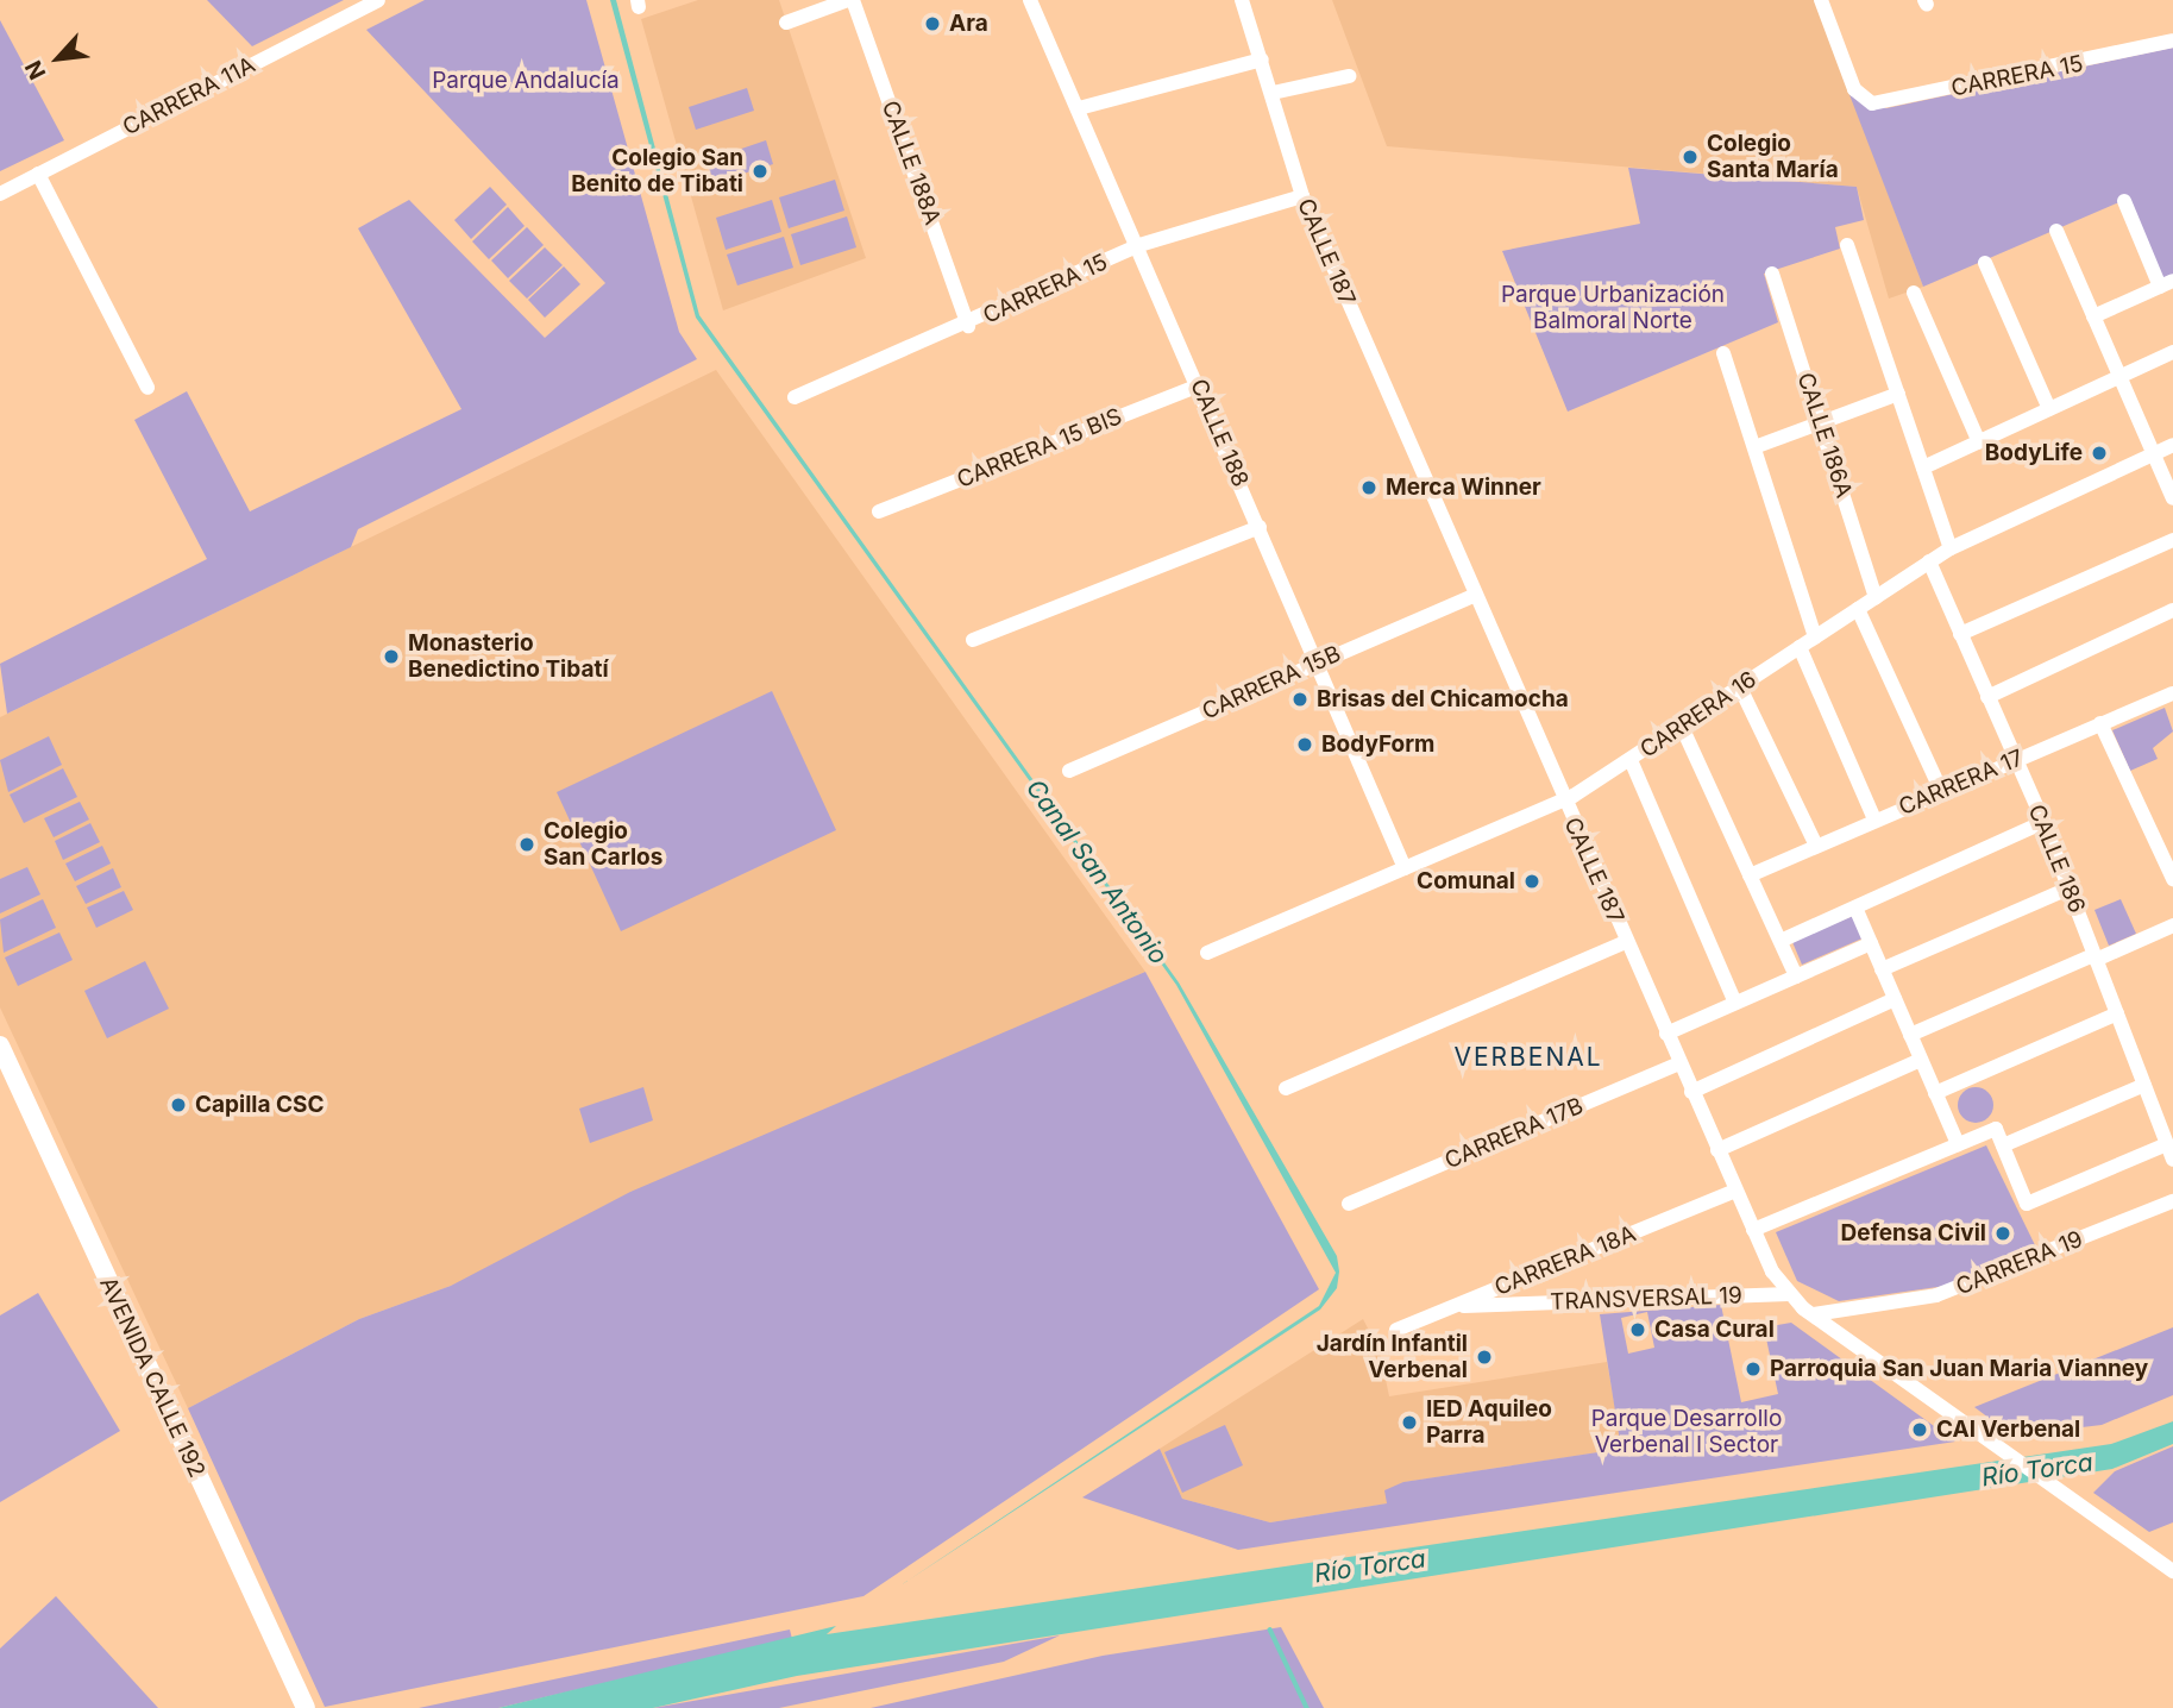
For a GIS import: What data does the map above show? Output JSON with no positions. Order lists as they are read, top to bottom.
{
  "streets": {
    "main road": ["AVENIDA CALLE 192"],
    "street": [
      "CARRERA 15",
      "CARRERA 11A",
      "CALLE 188A",
      "CALLE 187",
      "CALLE 188",
      "CALLE 186A",
      "CARRERA 15 BIS",
      "CARRERA 15B",
      "CARRERA 16",
      "CARRERA 17",
      "CALLE 186",
      "CARRERA 17B",
      "CARRERA 18A",
      "CARRERA 19",
      "TRANSVERSAL 19"
    ]
  },
  "crossings": [
    ["CARRERA 15", "CALLE 188A"],
    ["CARRERA 15", "CALLE 187"],
    ["CARRERA 15", "CALLE 188"],
    ["CALLE 187", "CARRERA 15B"],
    ["CALLE 187", "CARRERA 16"],
    ["CALLE 187", "CARRERA 17B"],
    ["CALLE 187", "CARRERA 18A"],
    ["CALLE 187", "CARRERA 19"],
    ["CALLE 187", "TRANSVERSAL 19"],
    ["CALLE 188", "CARRERA 15 BIS"],
    ["CALLE 188", "CARRERA 15B"],
    ["CALLE 188", "CARRERA 16"],
    ["CALLE 186A", "CARRERA 16"],
    ["CARRERA 16", "CALLE 186"],
    ["CARRERA 17", "CALLE 186"],
    ["CARRERA 18A", "TRANSVERSAL 19"]
  ],
  "districts": ["VERBENAL"],
  "water": ["Canal San Antonio", "Río Torca"],
  "parks": ["Parque Andalucía", "Parque Urbanización Balmoral Norte", "Parque Desarrollo Verbenal I Sector"],
  "places": [
    "Ara",
    "Colegio Santa María",
    "Colegio San Benito de Tibati",
    "BodyLife",
    "Merca Winner",
    "Monasterio Benedictino Tibatí",
    "Brisas del Chicamocha",
    "BodyForm",
    "Colegio San Carlos",
    "Comunal",
    "Capilla CSC",
    "Defensa Civil",
    "Casa Cural",
    "Jardín Infantil Verbenal",
    "Parroquia San Juan Maria Vianney",
    "IED Aquileo Parra",
    "CAI Verbenal"
  ],
  "north": "bottom left"
}
